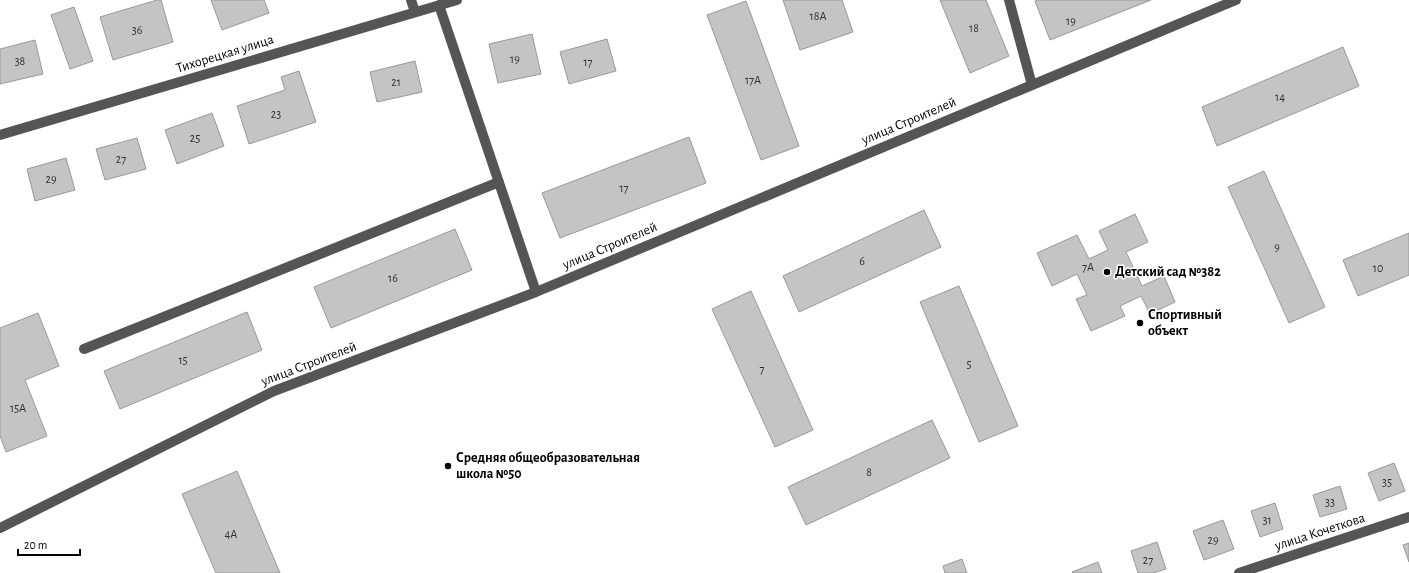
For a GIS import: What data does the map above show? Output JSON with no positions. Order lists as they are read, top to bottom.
{
  "streets": {
    "street": ["Тихорецкая улица", "улица Строителей", "улица Кочеткова"]
  },
  "places": ["Детский сад №382", "Спортивный объект", "Средняя общеобразовательная школа №50"],
  "house_numbers": [
    "18А",
    "19",
    "18",
    "36",
    "19",
    "38",
    "17",
    "17А",
    "21",
    "14",
    "23",
    "25",
    "27",
    "29",
    "17",
    "9",
    "6",
    "7А",
    "10",
    "16",
    "15",
    "5",
    "7",
    "15А",
    "8",
    "35",
    "33",
    "31",
    "4А",
    "29",
    "27"
  ],
  "scale_bar": "20 m"
}
